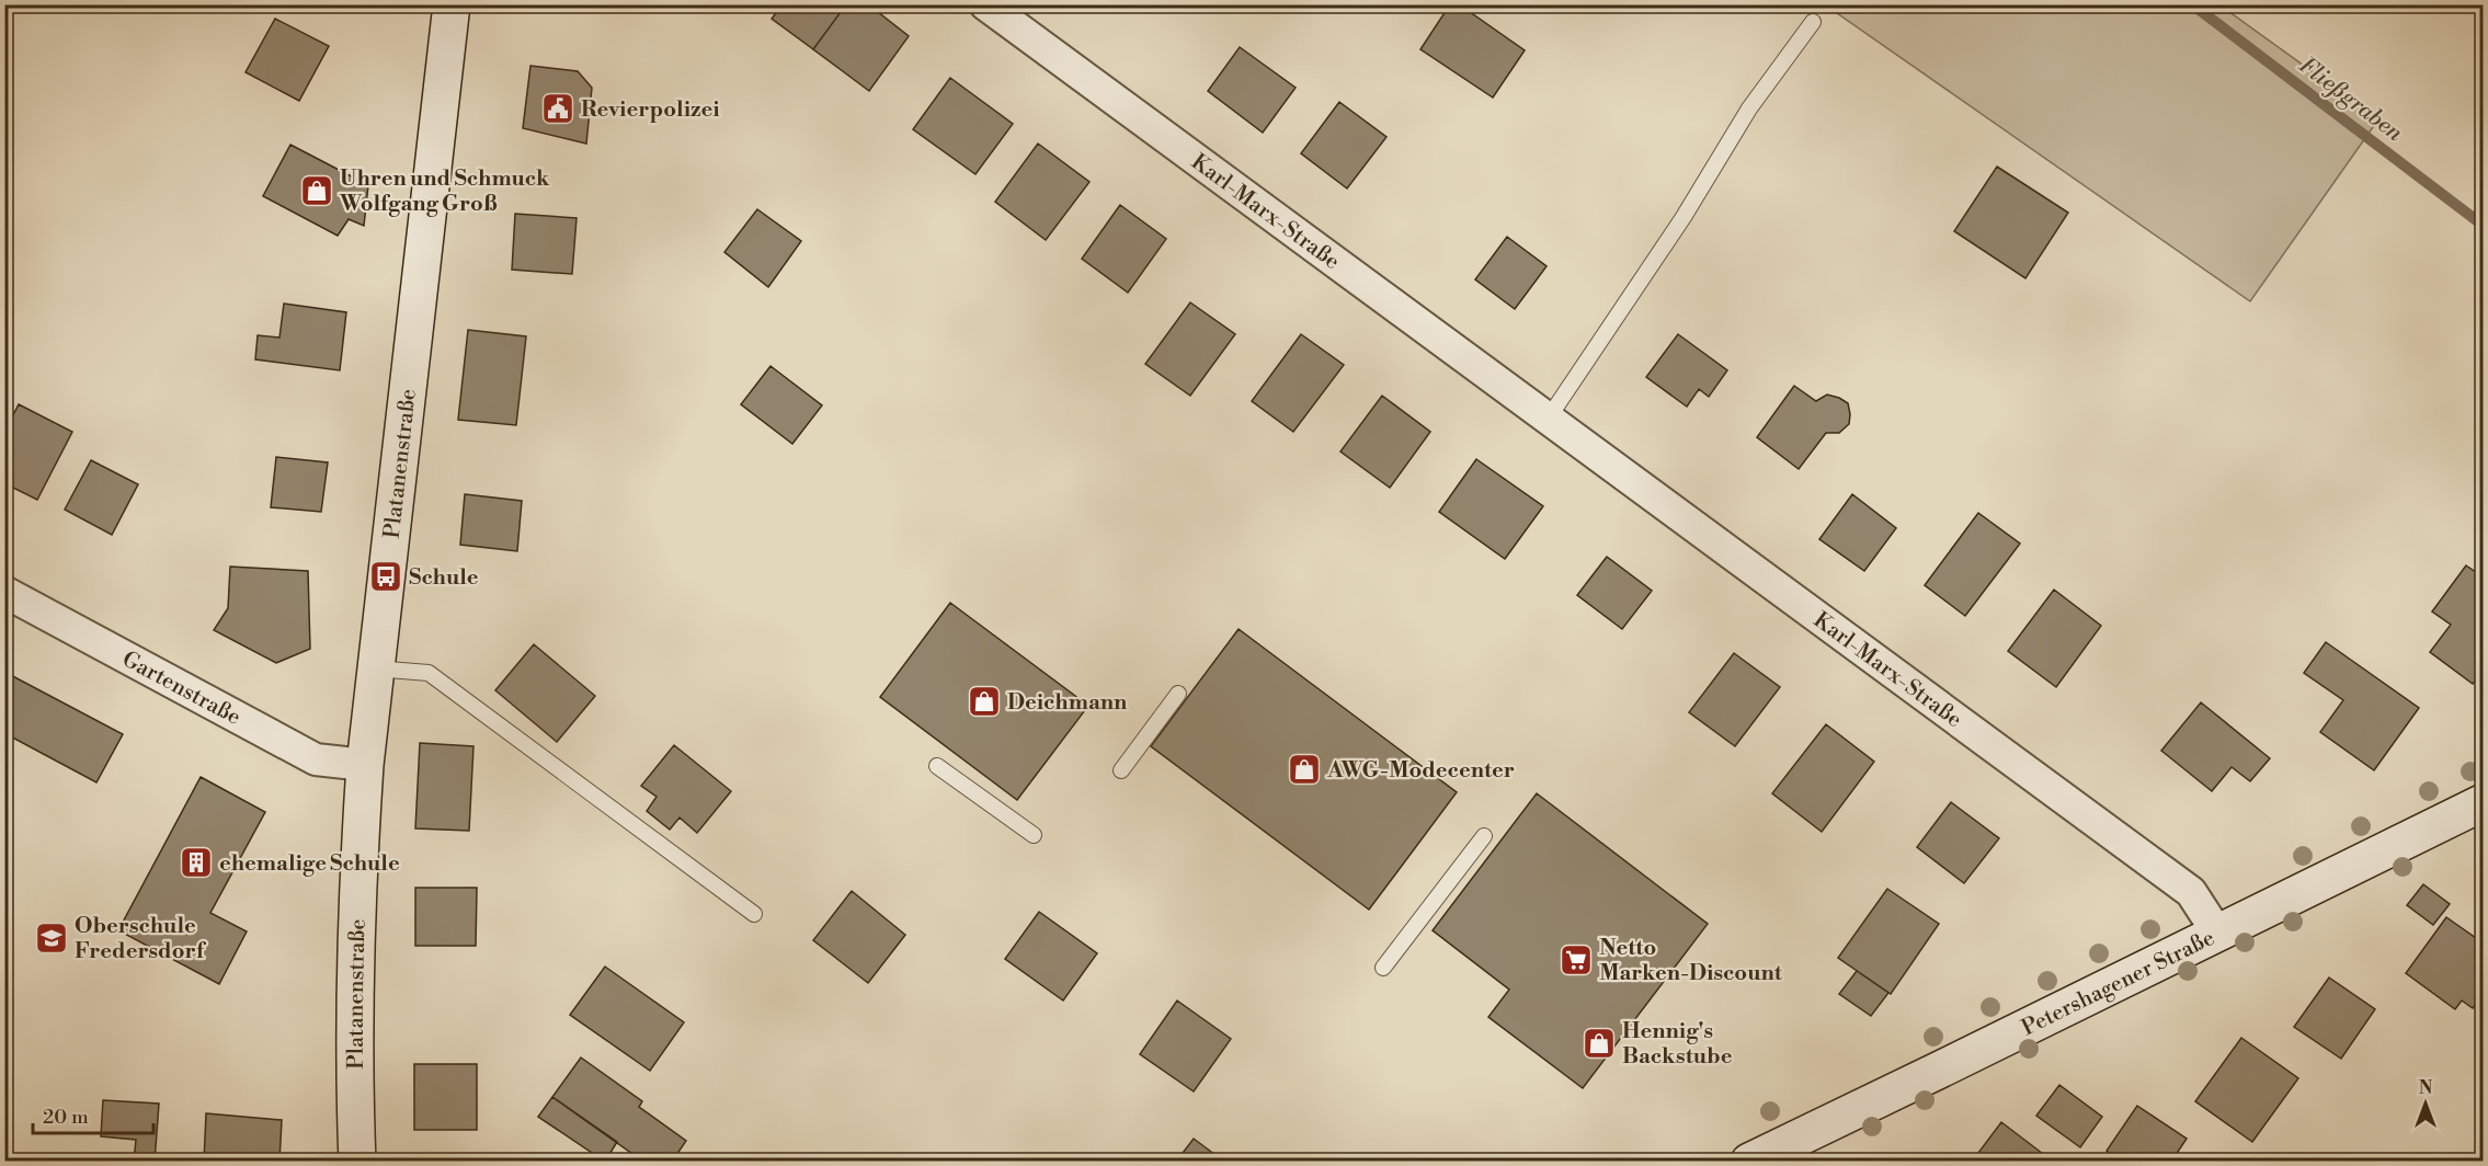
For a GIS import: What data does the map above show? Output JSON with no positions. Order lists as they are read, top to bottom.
{
  "streets": {
    "street": [
      "Karl-Marx-Straße",
      "Platanenstraße",
      "Gartenstraße",
      "Petershagener Straße"
    ]
  },
  "crossings": [
    ["Karl-Marx-Straße", "Petershagener Straße"],
    ["Platanenstraße", "Gartenstraße"]
  ],
  "water": ["Fließgraben"],
  "places": {
    "public building": ["Revierpolizei"],
    "shop": [
      "Uhren und Schmuck Wolfgang Groß",
      "Deichmann",
      "AWG-Modecenter",
      "Hennig's Backstube"
    ],
    "bus stop": ["Schule"],
    "building": ["ehemalige Schule"],
    "school or university": ["Oberschule Fredersdorf"],
    "supermarket": ["Netto Marken-Discount"]
  },
  "scale_bar": "20 m",
  "north": "top"
}
